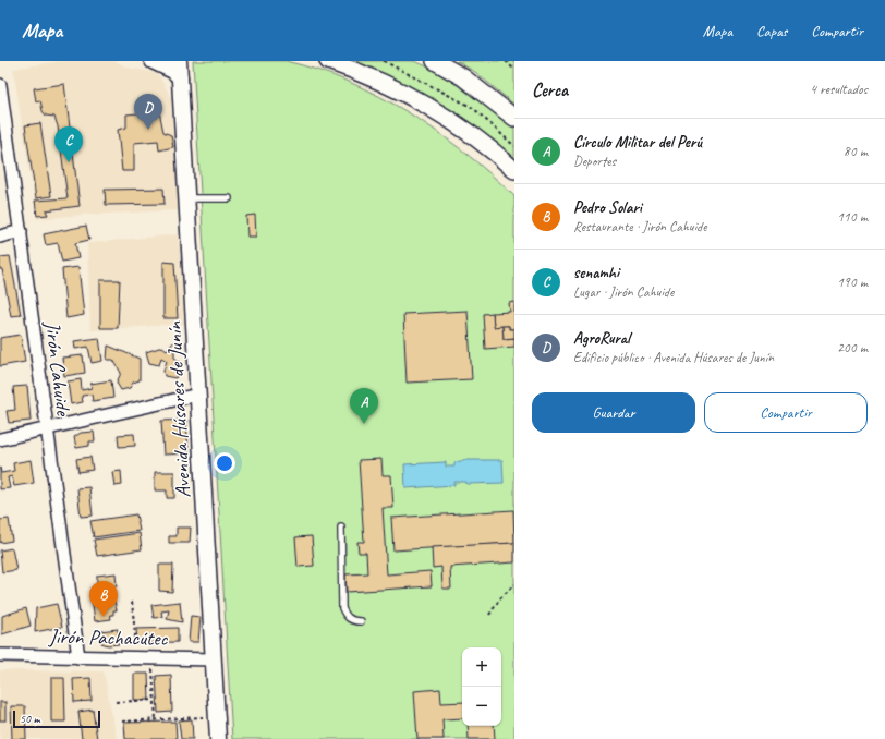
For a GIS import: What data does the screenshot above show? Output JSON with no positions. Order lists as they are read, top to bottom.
{
  "streets": {
    "street": ["Jirón Cahuide", "Avenida Húsares de Junín", "Jirón Pachacútec"]
  },
  "crossings": [
    ["Jirón Cahuide", "Jirón Pachacútec"],
    ["Avenida Húsares de Junín", "Jirón Pachacútec"]
  ],
  "scale_bar": "50 m",
  "page": {
    "header": "Mapa",
    "nav": ["Mapa", "Capas", "Compartir"],
    "heading": ["Cerca", "4 resultados"],
    "pins": [
      "D",
      "C",
      "A",
      "B"
    ],
    "list": [
      {
        "mark": "A",
        "name": "Círculo Militar del Perú",
        "note": "Deportes",
        "value": "80 m"
      },
      {
        "mark": "B",
        "name": "Pedro Solari",
        "note": "Restaurante · Jirón Cahuide",
        "value": "110 m"
      },
      {
        "mark": "C",
        "name": "senamhi",
        "note": "Lugar · Jirón Cahuide",
        "value": "190 m"
      },
      {
        "mark": "D",
        "name": "AgroRural",
        "note": "Edificio público · Avenida Húsares de Junín",
        "value": "200 m"
      }
    ],
    "buttons": ["Guardar", "Compartir"],
    "map_buttons": ["+", "−"],
    "scale": "50 m"
  }
}
